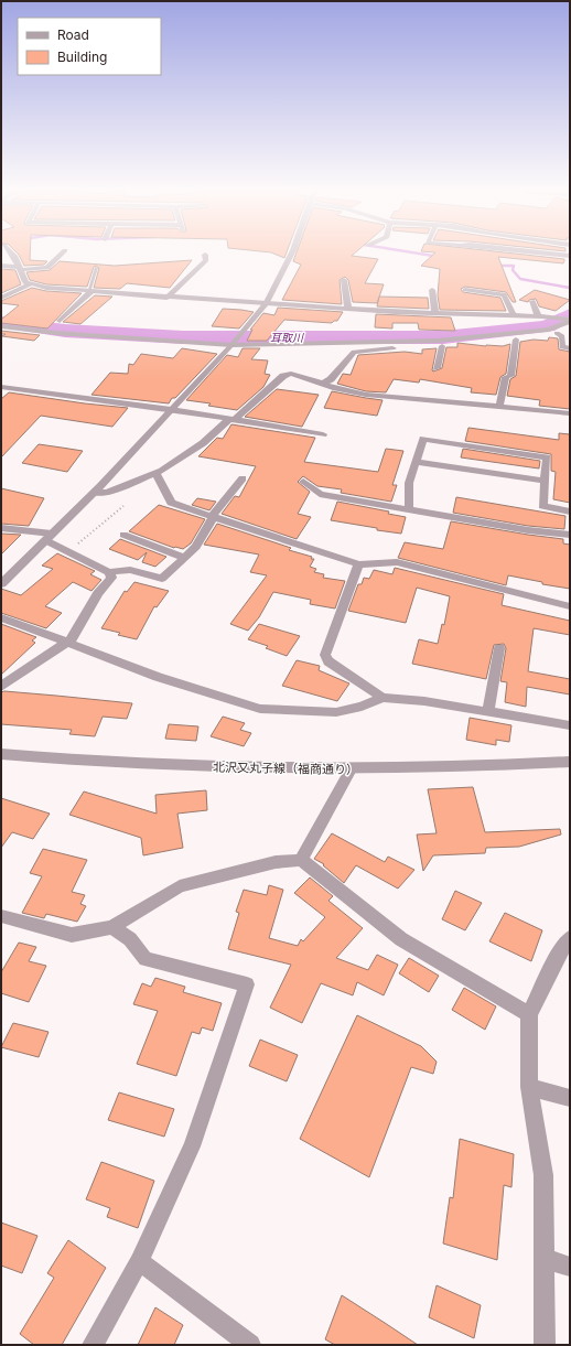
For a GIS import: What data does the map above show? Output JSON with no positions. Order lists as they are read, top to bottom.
{
  "streets": {
    "street": ["北沢又丸子線（福商通り）"]
  },
  "water": ["耳取川"],
  "legend": ["Road", "Building"]
}
